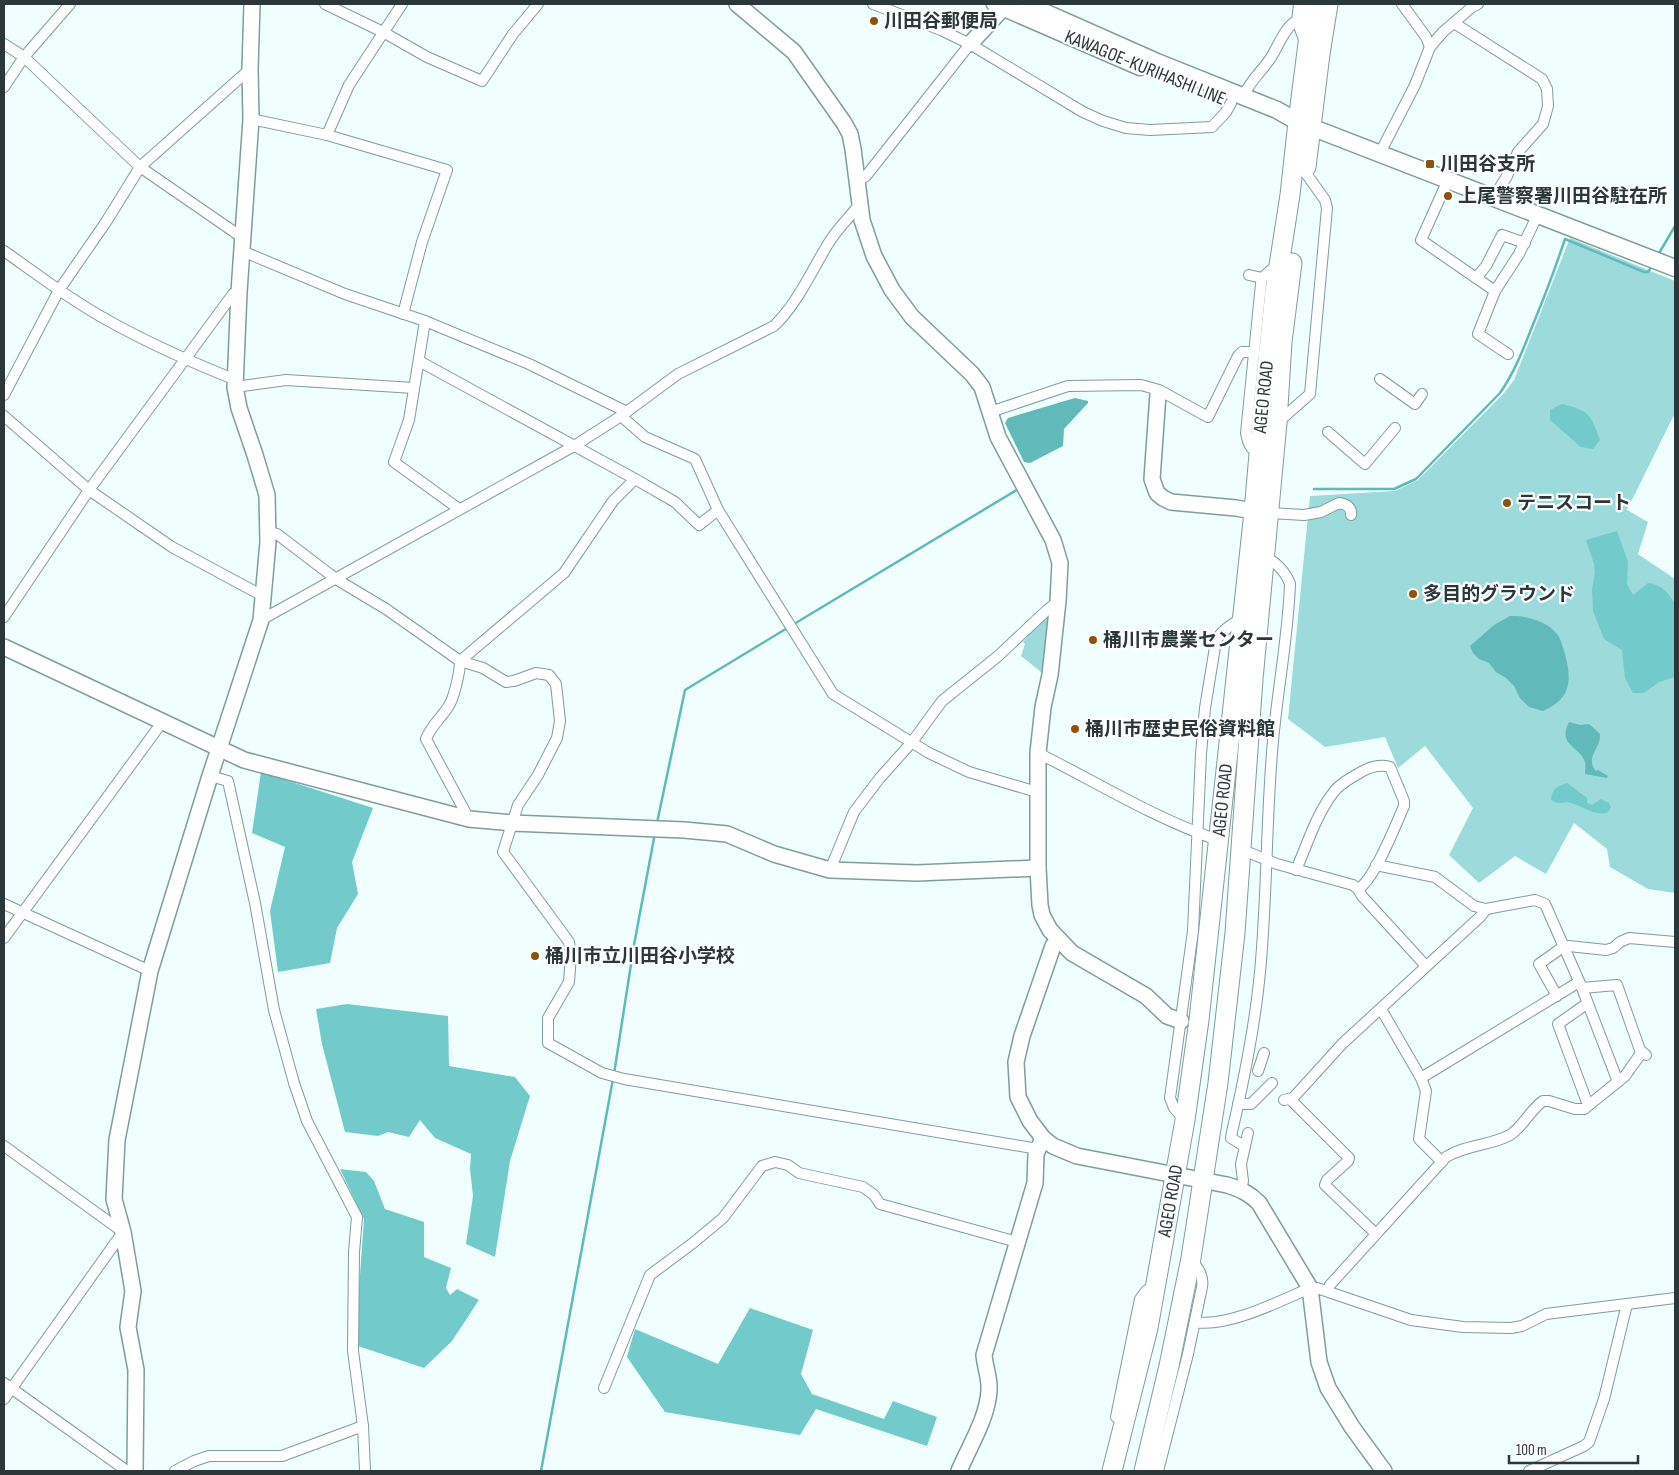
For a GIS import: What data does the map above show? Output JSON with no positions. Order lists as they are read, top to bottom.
{
  "streets": {
    "highway": ["AGEO ROAD"],
    "main road": ["KAWAGOE-KURIHASHI LINE"]
  },
  "crossings": [
    ["KAWAGOE-KURIHASHI LINE", "AGEO ROAD"]
  ],
  "places": {
    "other": [
      "川田谷郵便局",
      "上尾警察署川田谷駐在所",
      "テニスコート",
      "多目的グラウンド",
      "桶川市農業センター",
      "桶川市歴史民俗資料館",
      "桶川市立川田谷小学校"
    ],
    "transit": ["川田谷支所"]
  },
  "scale_bar": "100 m"
}
